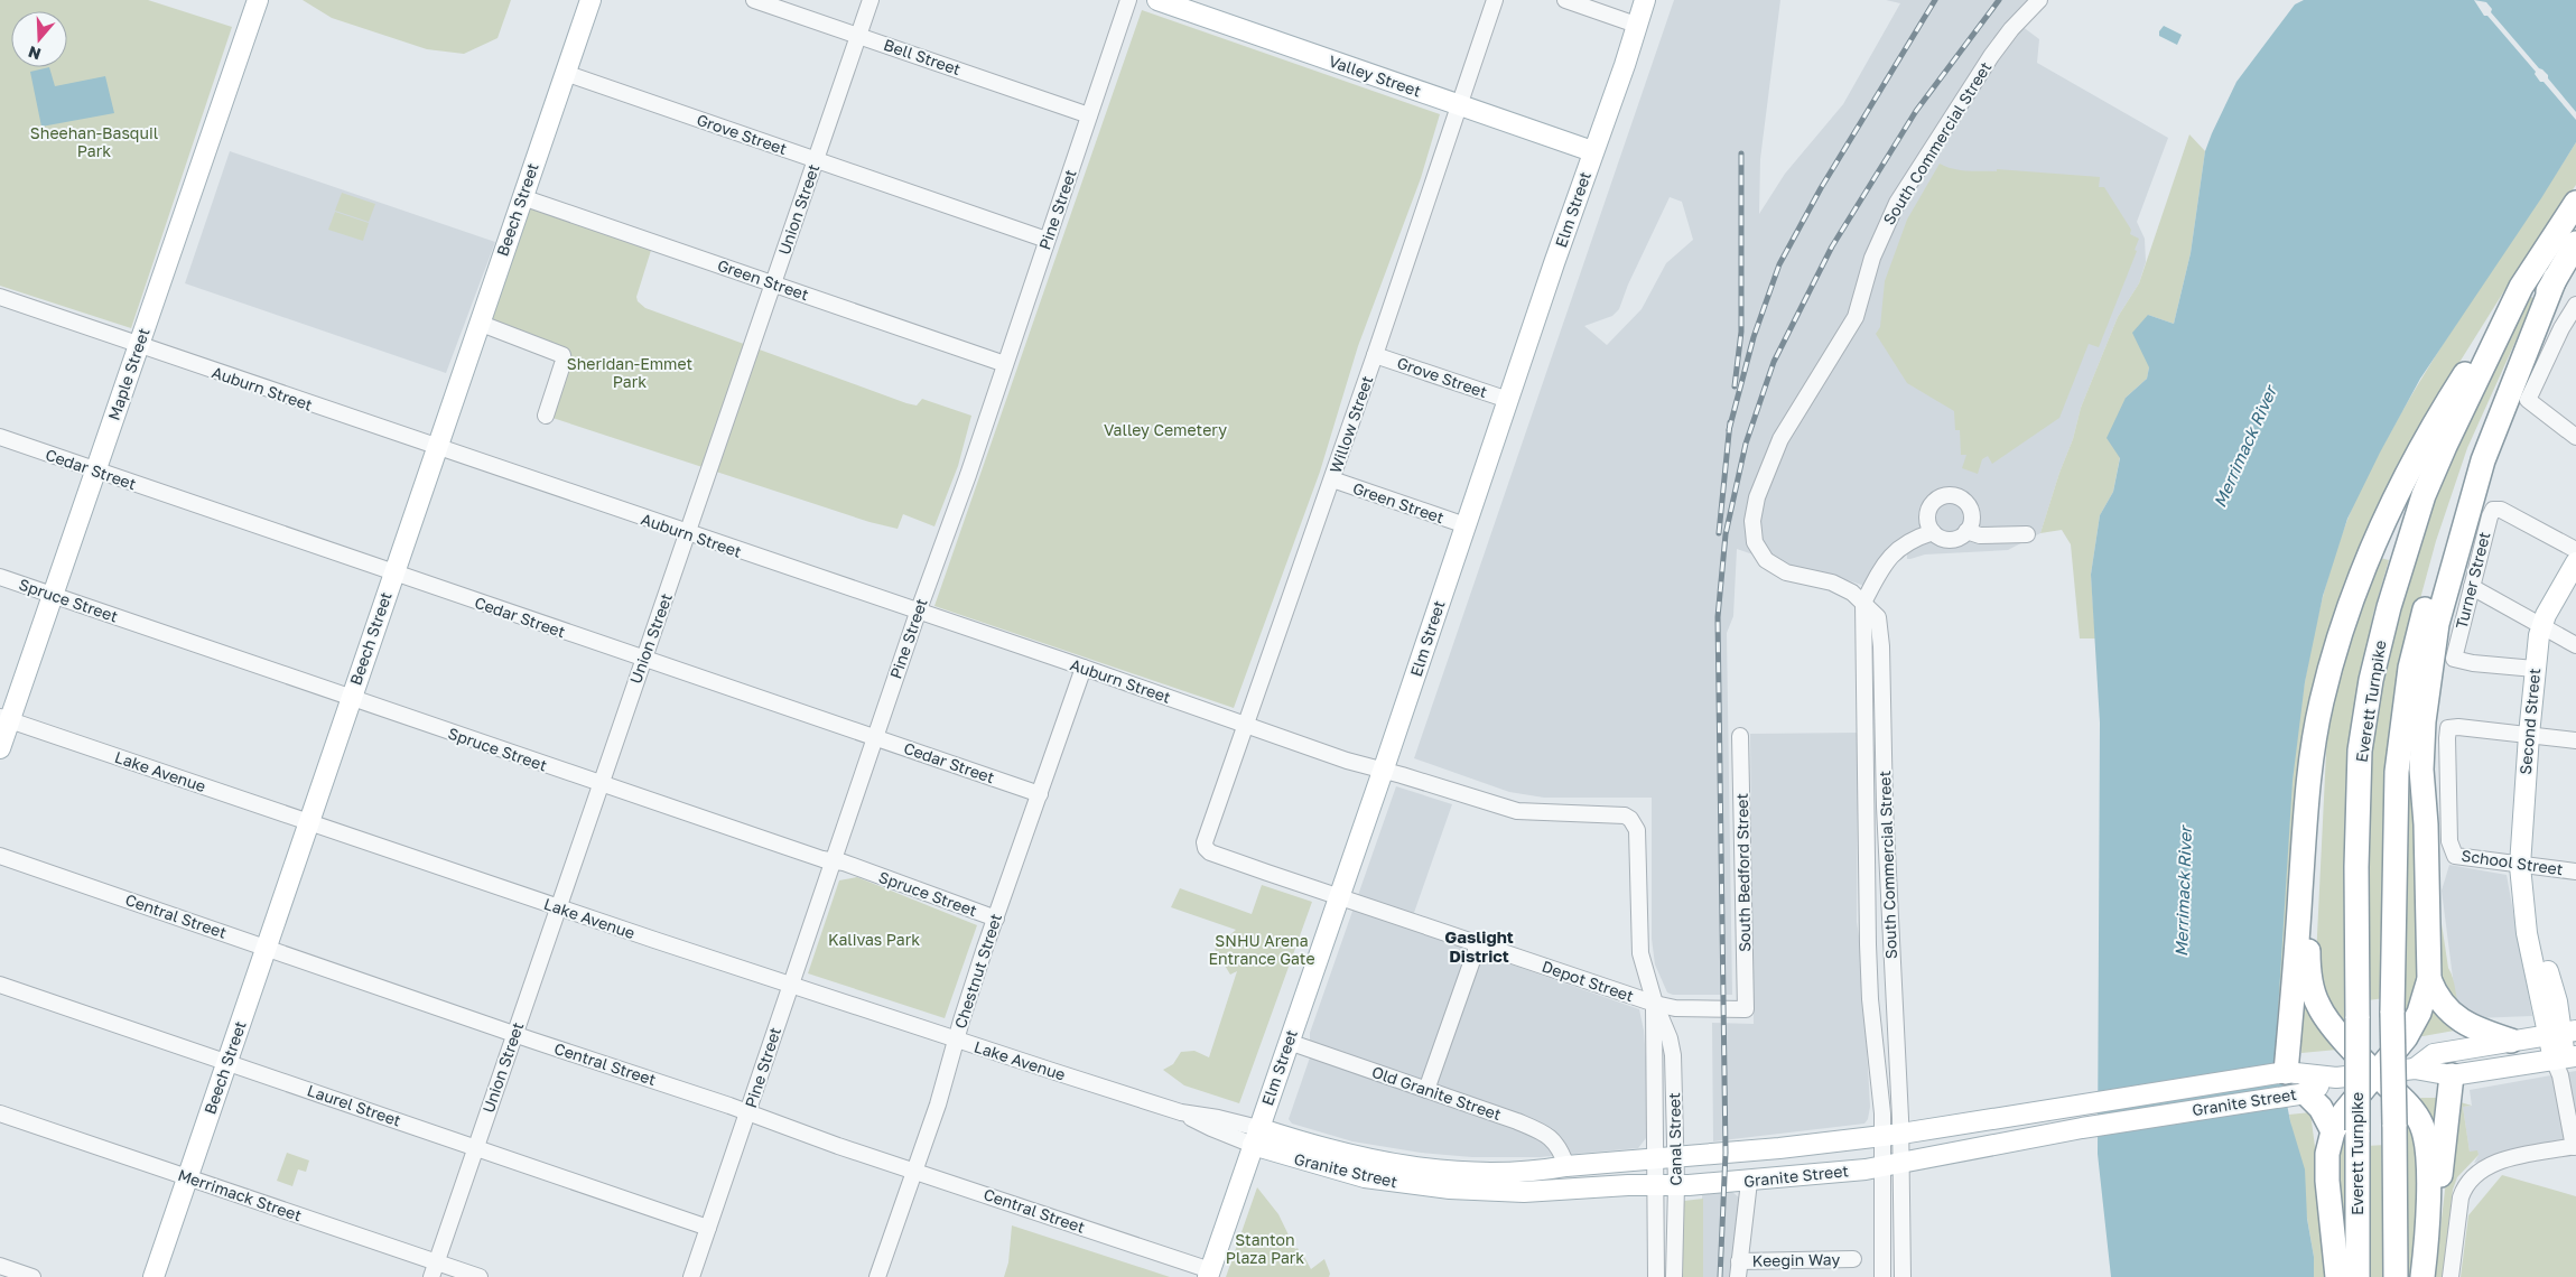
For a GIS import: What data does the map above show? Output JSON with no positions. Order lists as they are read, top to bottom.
{
  "streets": {
    "highway": ["Everett Turnpike"],
    "main road": [
      "Valley Street",
      "Beech Street",
      "Elm Street",
      "Maple Street",
      "Second Street",
      "Granite Street"
    ],
    "street": [
      "Bell Street",
      "Grove Street",
      "South Commercial Street",
      "Union Street",
      "Pine Street",
      "Green Street",
      "Auburn Street",
      "Willow Street",
      "Cedar Street",
      "Turner Street",
      "Spruce Street",
      "Lake Avenue",
      "School Street",
      "South Bedford Street",
      "Central Street",
      "Chestnut Street",
      "Depot Street",
      "Old Granite Street",
      "Laurel Street",
      "Canal Street",
      "Merrimack Street",
      "Keegin Way"
    ]
  },
  "crossings": [
    ["Bell Street", "Union Street"],
    ["Bell Street", "Pine Street"],
    ["Valley Street", "Elm Street"],
    ["Valley Street", "Willow Street"],
    ["Grove Street", "Beech Street"],
    ["Grove Street", "Union Street"],
    ["Grove Street", "Pine Street"],
    ["Grove Street", "Elm Street"],
    ["Grove Street", "Willow Street"],
    ["South Commercial Street", "Granite Street"],
    ["Beech Street", "Green Street"],
    ["Beech Street", "Auburn Street"],
    ["Beech Street", "Cedar Street"],
    ["Beech Street", "Spruce Street"],
    ["Beech Street", "Lake Avenue"],
    ["Beech Street", "Central Street"],
    ["Beech Street", "Laurel Street"],
    ["Beech Street", "Merrimack Street"],
    ["Union Street", "Green Street"],
    ["Union Street", "Auburn Street"],
    ["Union Street", "Cedar Street"],
    ["Union Street", "Spruce Street"],
    ["Union Street", "Lake Avenue"],
    ["Union Street", "Central Street"],
    ["Union Street", "Laurel Street"],
    ["Union Street", "Merrimack Street"],
    ["Pine Street", "Green Street"],
    ["Pine Street", "Auburn Street"],
    ["Pine Street", "Cedar Street"],
    ["Pine Street", "Spruce Street"],
    ["Pine Street", "Lake Avenue"],
    ["Pine Street", "Central Street"],
    ["Pine Street", "Laurel Street"],
    ["Elm Street", "Green Street"],
    ["Elm Street", "Auburn Street"],
    ["Elm Street", "Willow Street"],
    ["Elm Street", "Lake Avenue"],
    ["Elm Street", "Central Street"],
    ["Elm Street", "Depot Street"],
    ["Elm Street", "Old Granite Street"],
    ["Elm Street", "Granite Street"],
    ["Green Street", "Willow Street"],
    ["Maple Street", "Auburn Street"],
    ["Maple Street", "Cedar Street"],
    ["Maple Street", "Spruce Street"],
    ["Maple Street", "Lake Avenue"],
    ["Auburn Street", "Willow Street"],
    ["Auburn Street", "Chestnut Street"],
    ["Auburn Street", "Canal Street"],
    ["Willow Street", "Depot Street"],
    ["Cedar Street", "Chestnut Street"],
    ["Turner Street", "Second Street"],
    ["Spruce Street", "Chestnut Street"],
    ["Second Street", "School Street"],
    ["Second Street", "Granite Street"],
    ["Lake Avenue", "Chestnut Street"],
    ["Lake Avenue", "Granite Street"],
    ["South Bedford Street", "Depot Street"],
    ["Central Street", "Chestnut Street"],
    ["Depot Street", "Canal Street"],
    ["Old Granite Street", "Granite Street"],
    ["Granite Street", "Canal Street"]
  ],
  "districts": ["Gaslight District"],
  "water": ["Merrimack River"],
  "parks": [
    "Sheehan-Basquil Park",
    "Sheridan-Emmet Park",
    "Valley Cemetery",
    "Kalivas Park",
    "SNHU Arena Entrance Gate",
    "Stanton Plaza Park"
  ],
  "north": "bottom"
}
